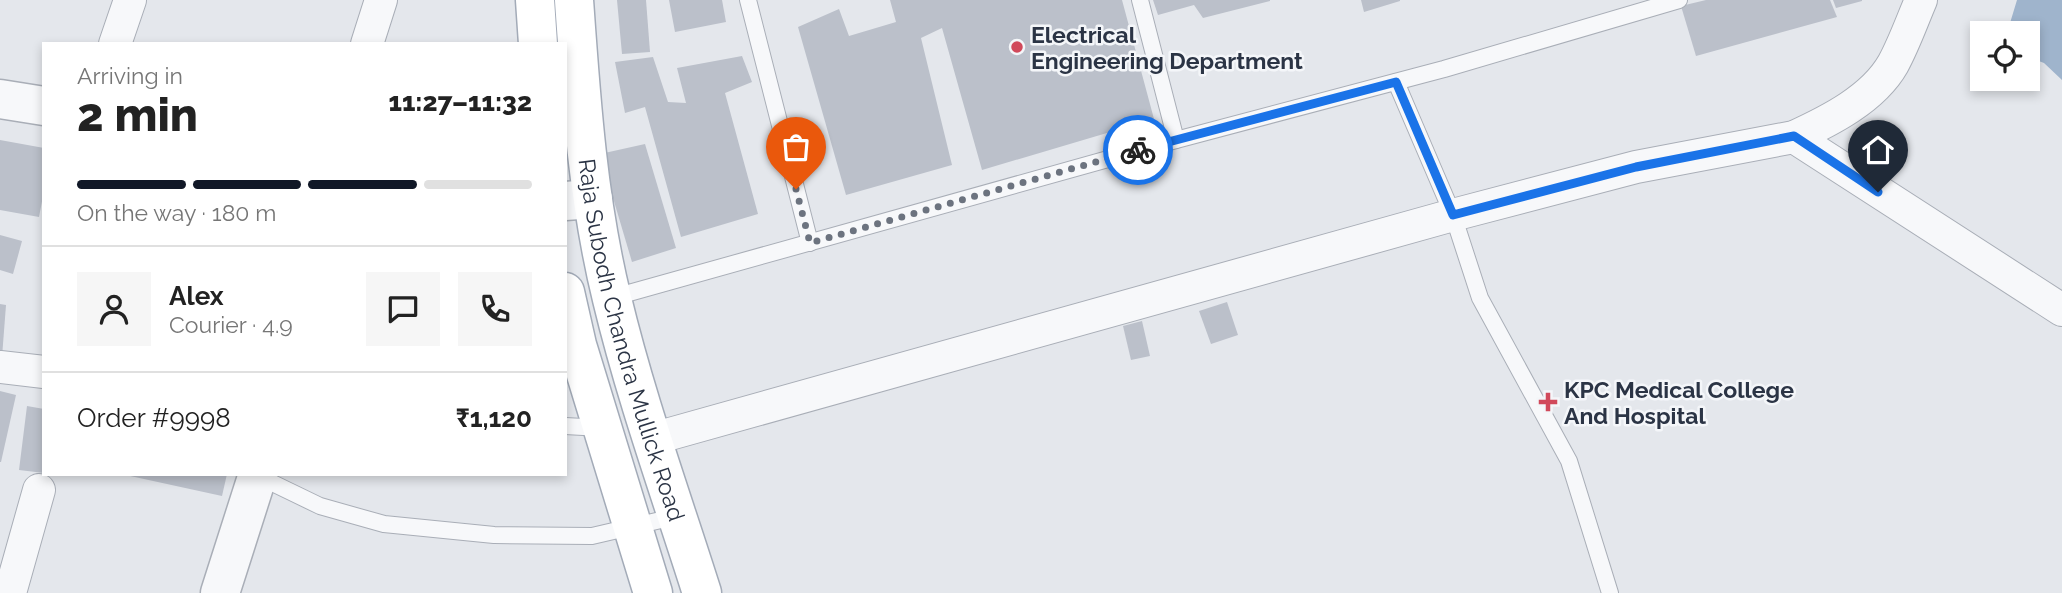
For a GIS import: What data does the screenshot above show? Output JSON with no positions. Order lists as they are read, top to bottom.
{
  "streets": {
    "main road": ["Raja Subodh Chandra Mullick Road"]
  },
  "places": {
    "other": ["Electrical Engineering Department"],
    "health": ["KPC Medical College And Hospital"]
  },
  "page": {
    "heading": ["2 min", "Arriving in", "11:27–11:32"],
    "panel": [
      "Alex",
      "Courier · 4.9",
      "Order #9998",
      "₹1,120"
    ],
    "bar": "On the way · 180 m"
  }
}
